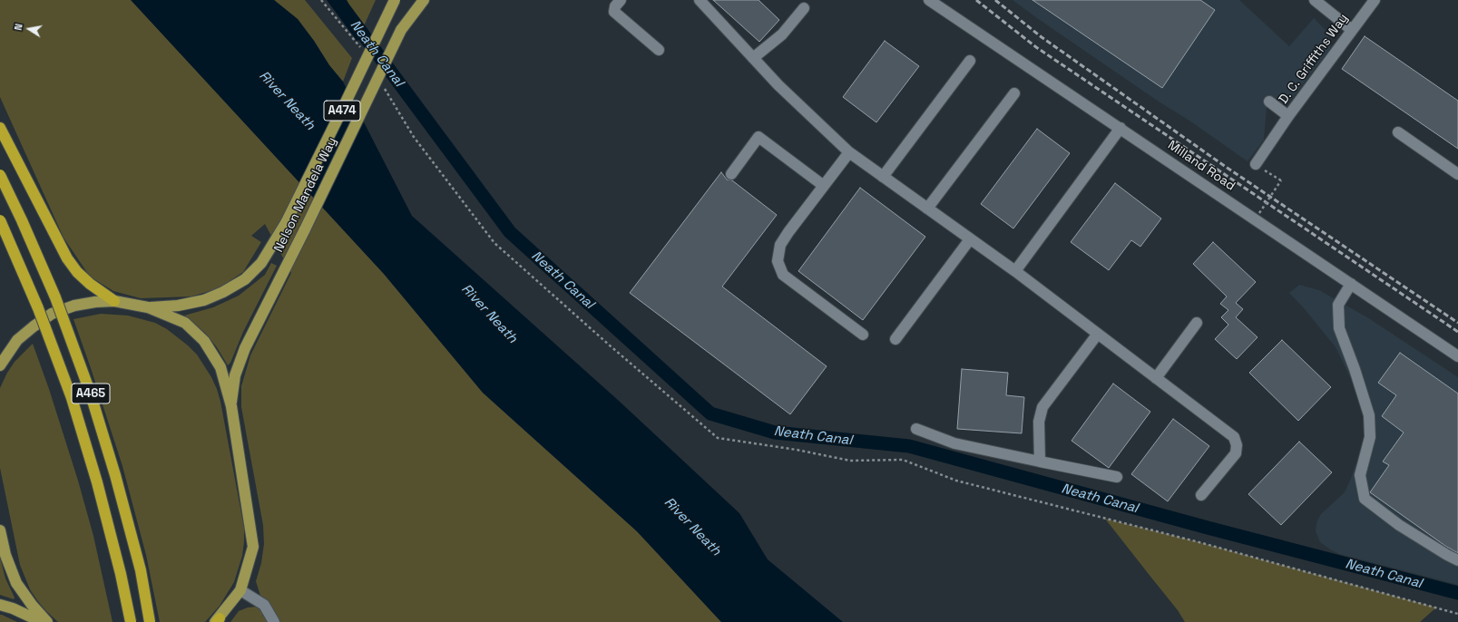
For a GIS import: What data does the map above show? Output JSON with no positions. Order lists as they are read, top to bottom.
{
  "streets": {
    "highway": ["A465"],
    "main road": ["A474", "Nelson Mandela Way"],
    "street": ["D. C. Griffiths Way", "Milland Road"]
  },
  "water": ["Neath Canal", "River Neath"],
  "north": "left"
}
